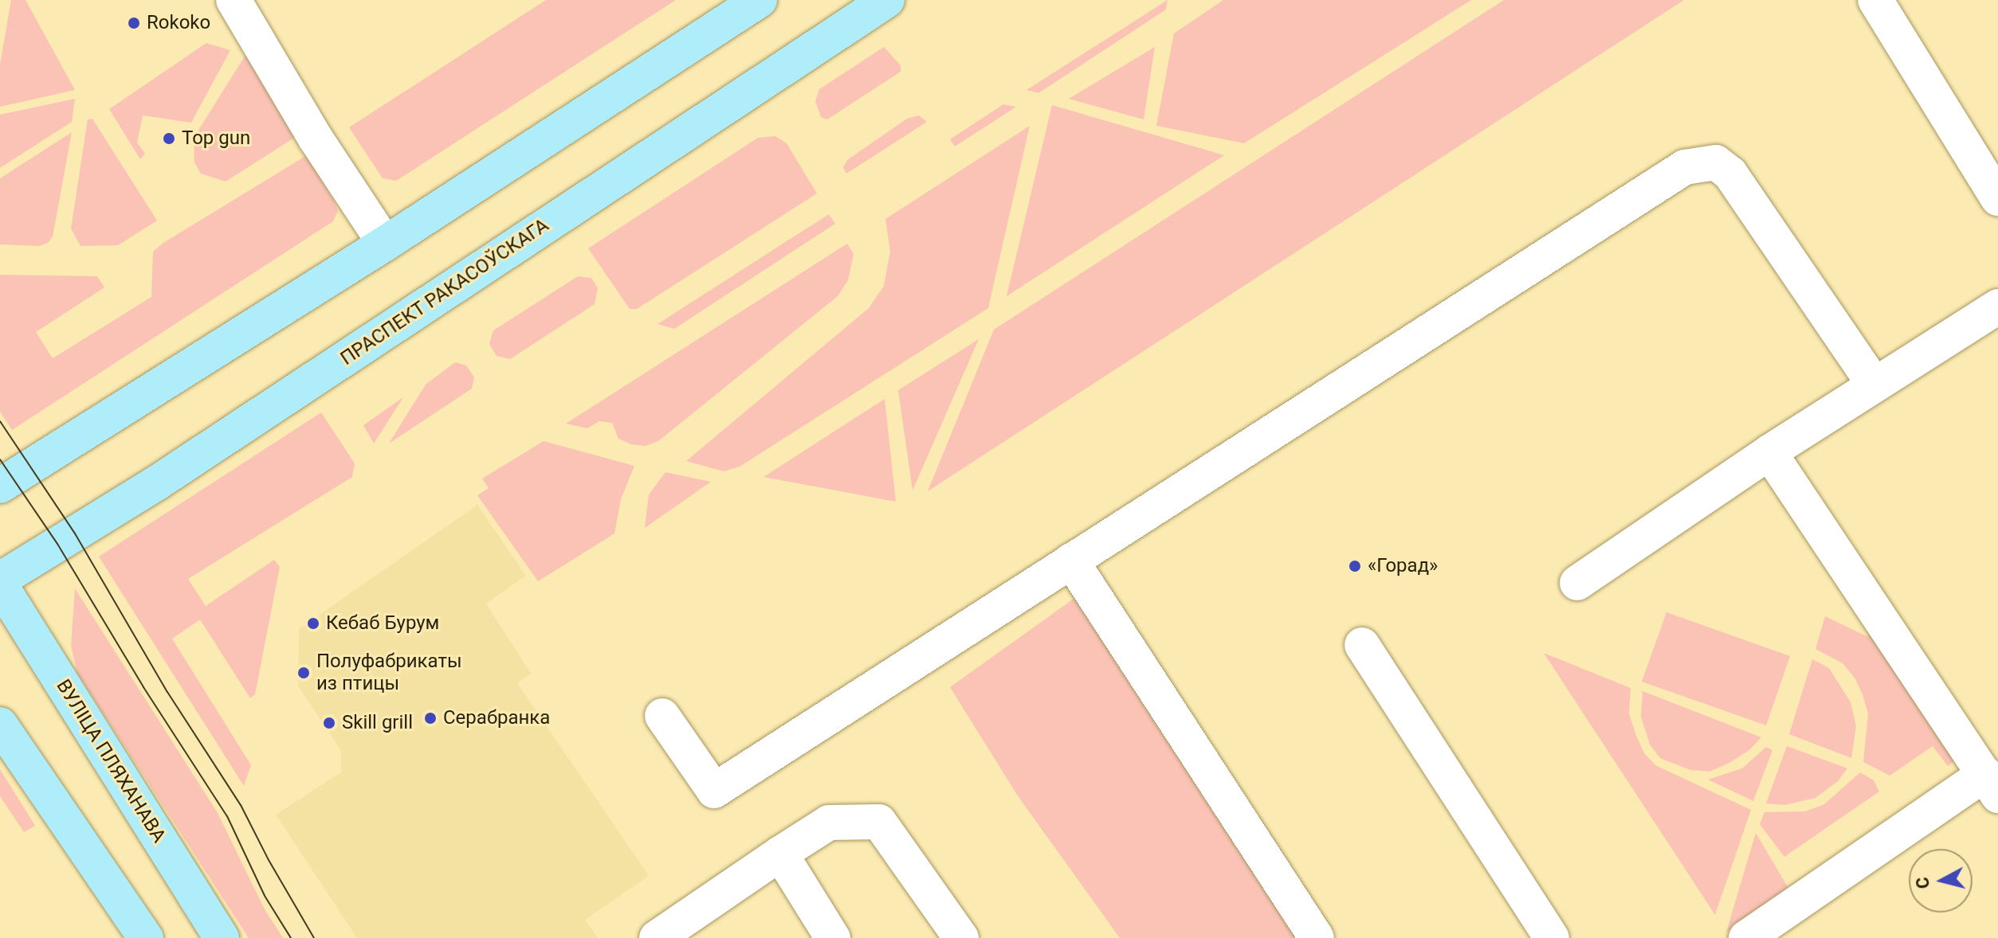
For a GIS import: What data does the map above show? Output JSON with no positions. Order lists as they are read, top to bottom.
{
  "streets": {
    "main road": ["ПРАСПЕКТ РАКАСОЎСКАГА", "ВУЛІЦА ПЛЯХАНАВА"]
  },
  "places": [
    "Rokoko",
    "Top gun",
    "«Горад»",
    "Кебаб Бурум",
    "Полуфабрикаты из птицы",
    "Серабранка",
    "Skill grill"
  ],
  "north": "left"
}
